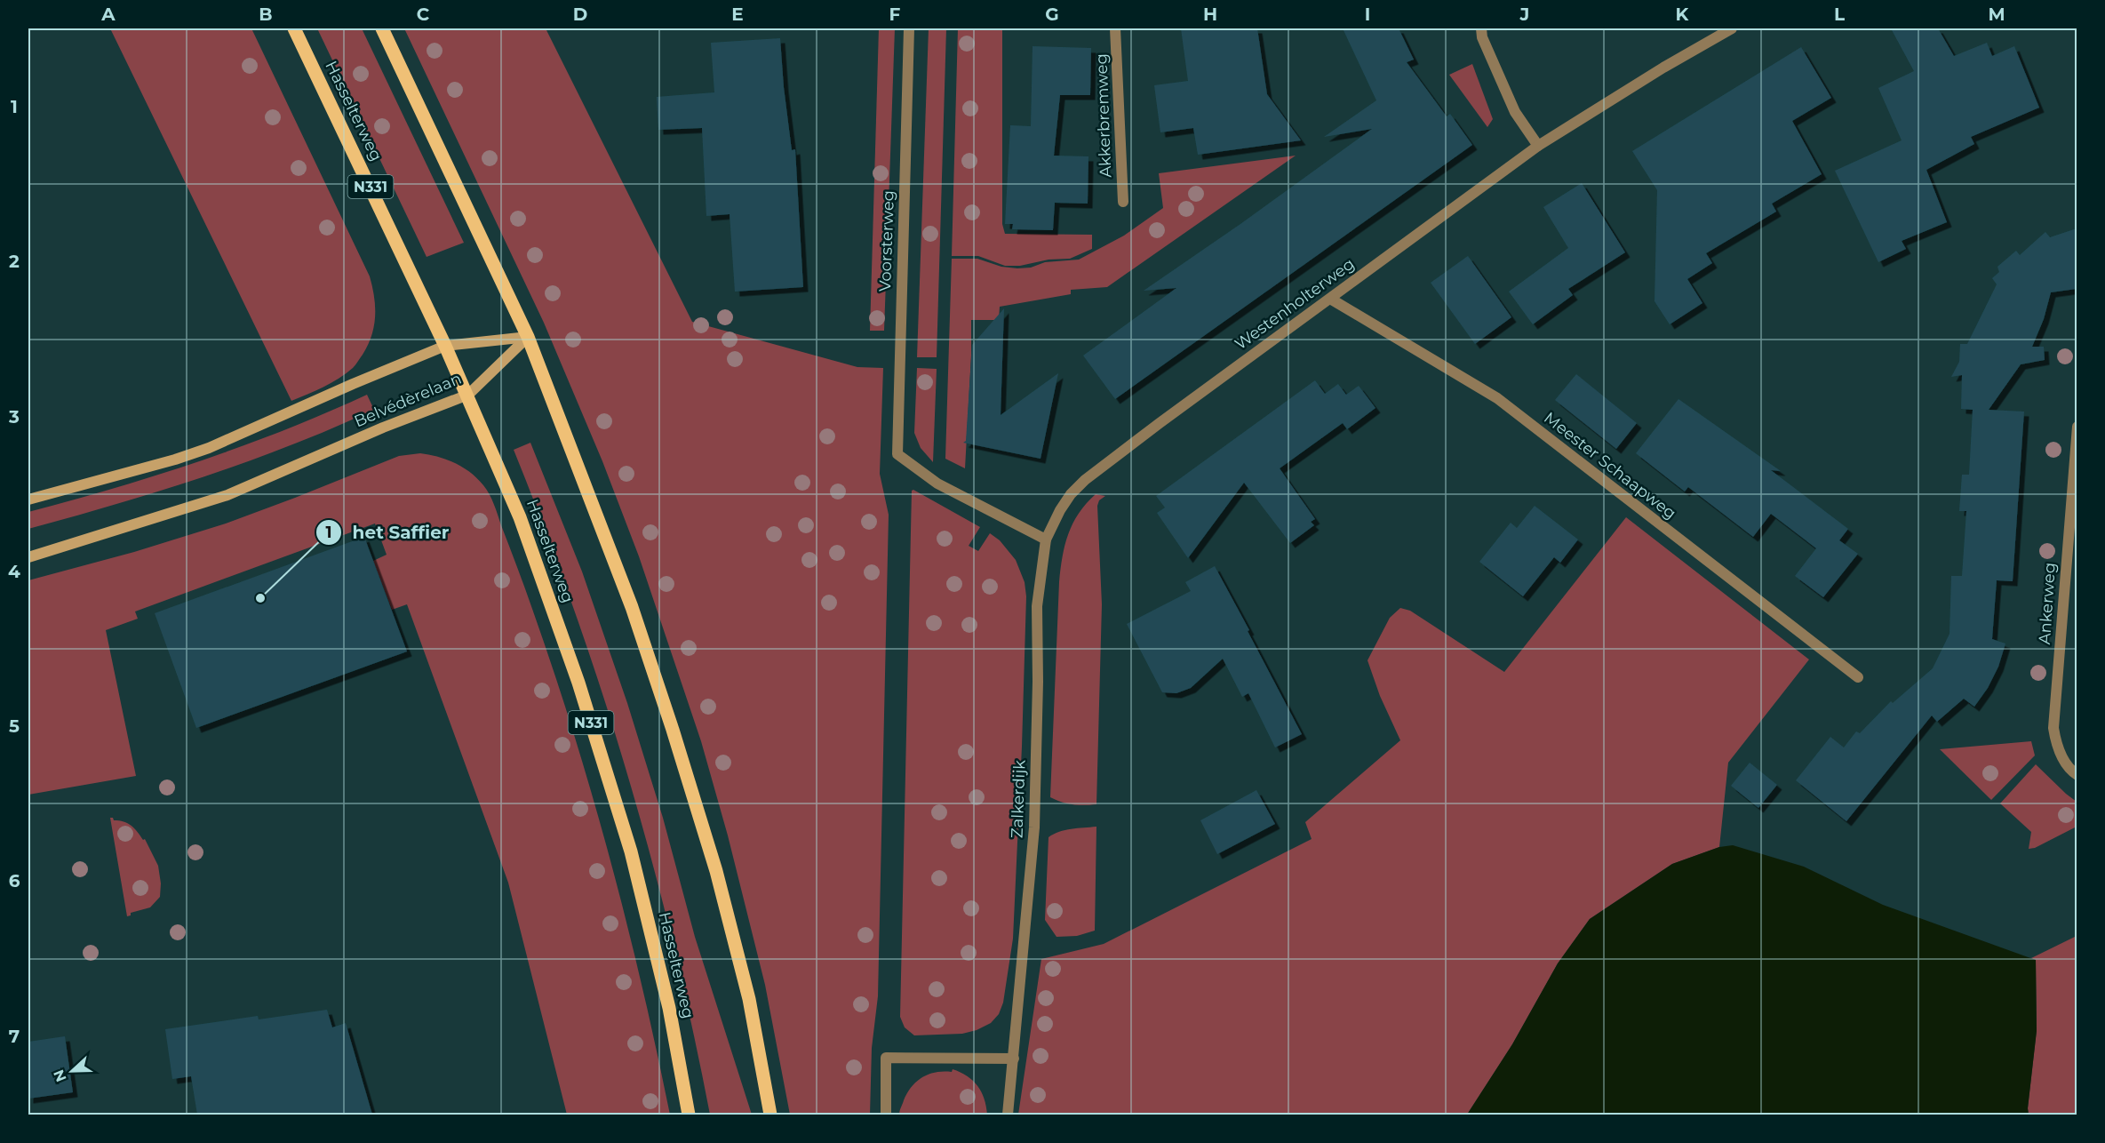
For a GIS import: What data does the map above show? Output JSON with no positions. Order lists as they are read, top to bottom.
{
  "streets": {
    "main road": ["Hasselterweg", "N331", "Belvédèrelaan"],
    "street": [
      "Akkerbremweg",
      "Voorsterweg",
      "Westenholterweg",
      "Meester Schaapweg",
      "Ankerweg",
      "Zalkerdijk"
    ]
  },
  "crossings": [
    ["Hasselterweg", "Belvédèrelaan"],
    ["Voorsterweg", "Westenholterweg"],
    ["Voorsterweg", "Zalkerdijk"],
    ["Westenholterweg", "Meester Schaapweg"],
    ["Westenholterweg", "Zalkerdijk"]
  ],
  "places": ["het Saffier"],
  "north": "left",
  "grid": {
    "columns": [
      "A",
      "B",
      "C",
      "D",
      "E",
      "F",
      "G",
      "H",
      "I",
      "J",
      "K",
      "L",
      "M"
    ],
    "rows": [
      "1",
      "2",
      "3",
      "4",
      "5",
      "6",
      "7"
    ]
  }
}
